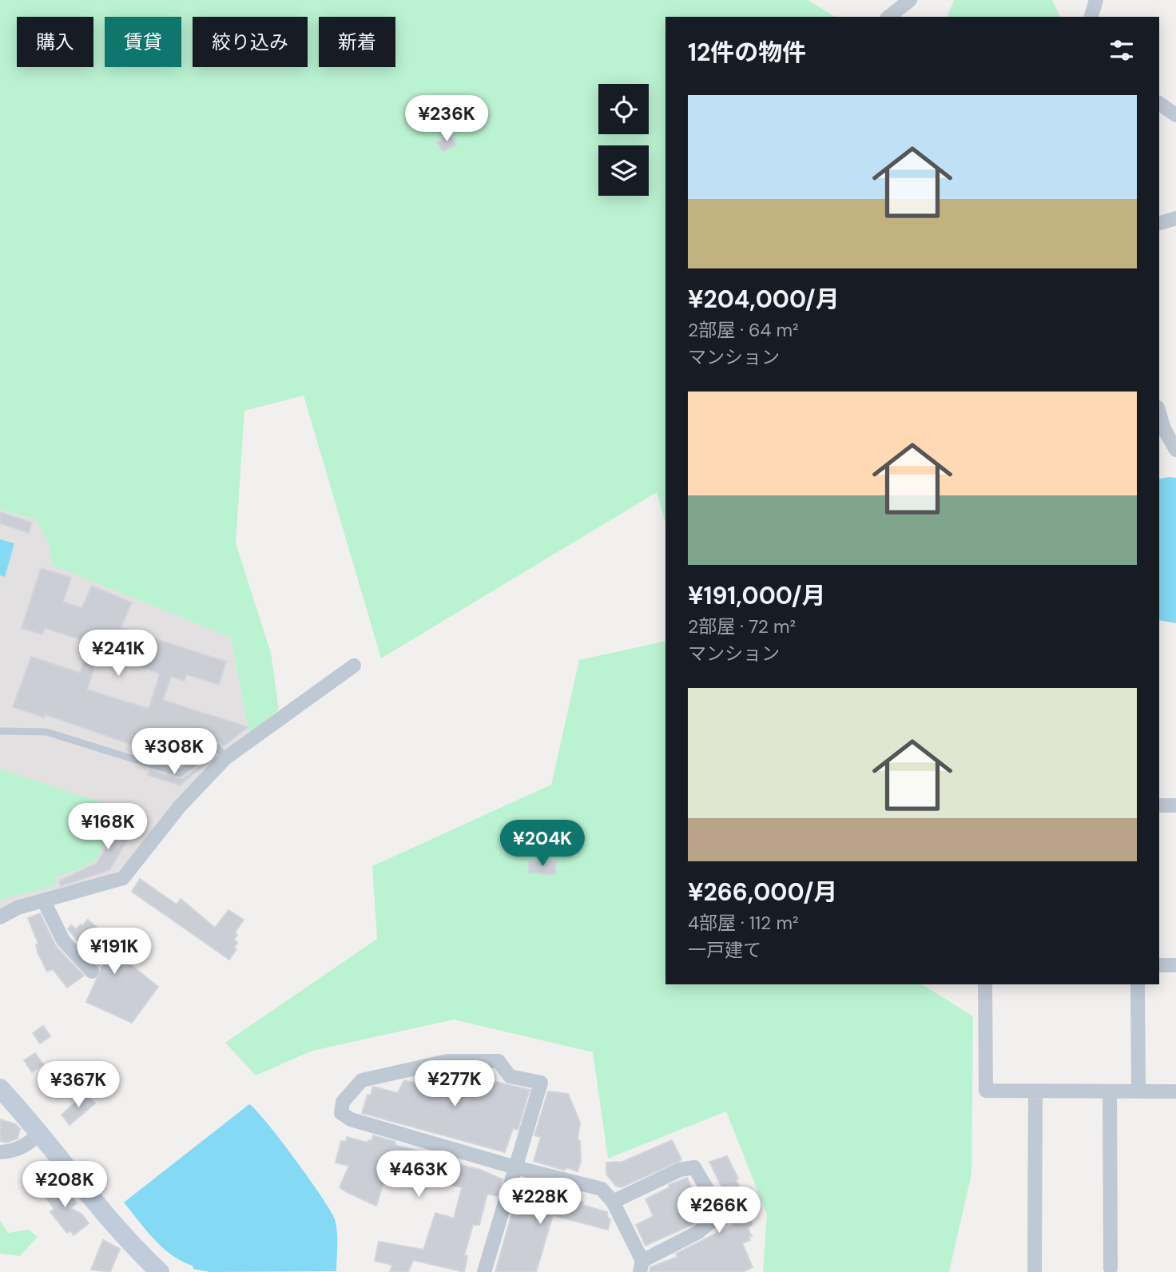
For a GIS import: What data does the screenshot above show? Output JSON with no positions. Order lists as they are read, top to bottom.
{
  "page": {
    "chip": [
      "購入",
      "賃貸",
      "絞り込み",
      "新着"
    ],
    "heading": "12件の物件",
    "list": [
      {
        "name": "¥204,000/月",
        "note": "2部屋 · 64 m² · マンション"
      },
      {
        "name": "¥191,000/月",
        "note": "2部屋 · 72 m² · マンション"
      },
      {
        "name": "¥266,000/月",
        "note": "4部屋 · 112 m² · 一戸建て"
      }
    ],
    "price": [
      "¥236K",
      "¥241K",
      "¥308K",
      "¥168K",
      "¥204K",
      "¥191K",
      "¥277K",
      "¥367K",
      "¥463K",
      "¥208K",
      "¥228K",
      "¥266K"
    ]
  }
}
